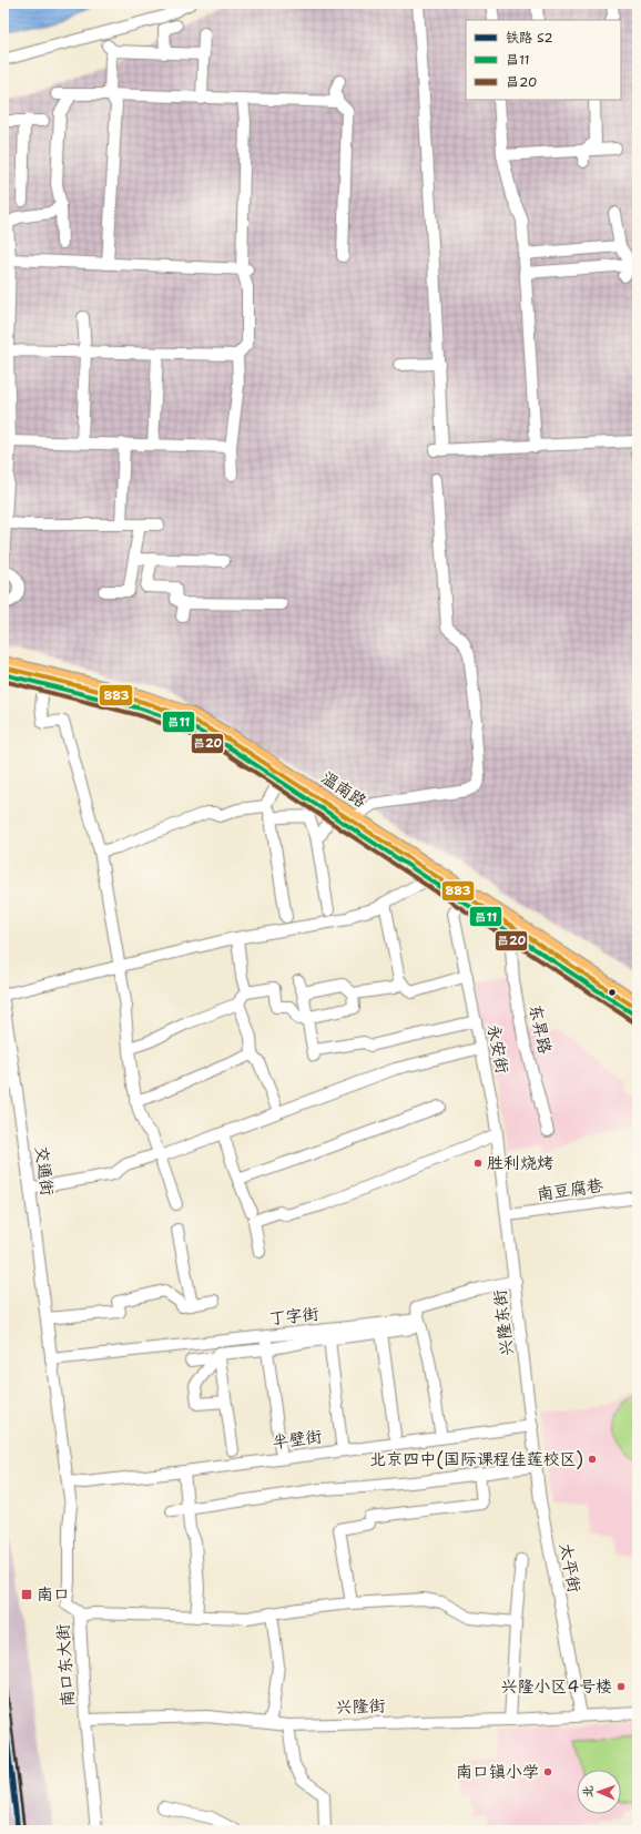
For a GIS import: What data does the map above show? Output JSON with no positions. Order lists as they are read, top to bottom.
{
  "streets": {
    "main road": ["温南路"],
    "street": [
      "东昇路",
      "永安街",
      "交通街",
      "南豆腐巷",
      "丁字街",
      "兴隆东街",
      "半壁街",
      "太平街",
      "南口东大街",
      "兴隆街"
    ]
  },
  "crossings": [
    ["温南路", "东昇路"],
    ["温南路", "永安街"],
    ["永安街", "南豆腐巷"],
    ["永安街", "兴隆东街"],
    ["交通街", "丁字街"],
    ["交通街", "南口东大街"],
    ["南豆腐巷", "兴隆东街"],
    ["兴隆东街", "半壁街"],
    ["兴隆东街", "太平街"],
    ["半壁街", "太平街"],
    ["半壁街", "南口东大街"],
    ["太平街", "兴隆街"],
    ["南口东大街", "兴隆街"]
  ],
  "places": {
    "other": [
      "胜利烧烤",
      "北京四中(国际课程佳莲校区)",
      "兴隆小区4号楼",
      "南口镇小学"
    ],
    "transit": ["南口"]
  },
  "lines": [
    "transit line 883",
    "transit line 昌11",
    "transit line 昌20",
    "rail line S2"
  ],
  "legend": ["铁路 S2", "昌11", "昌20"],
  "north": "left"
}
